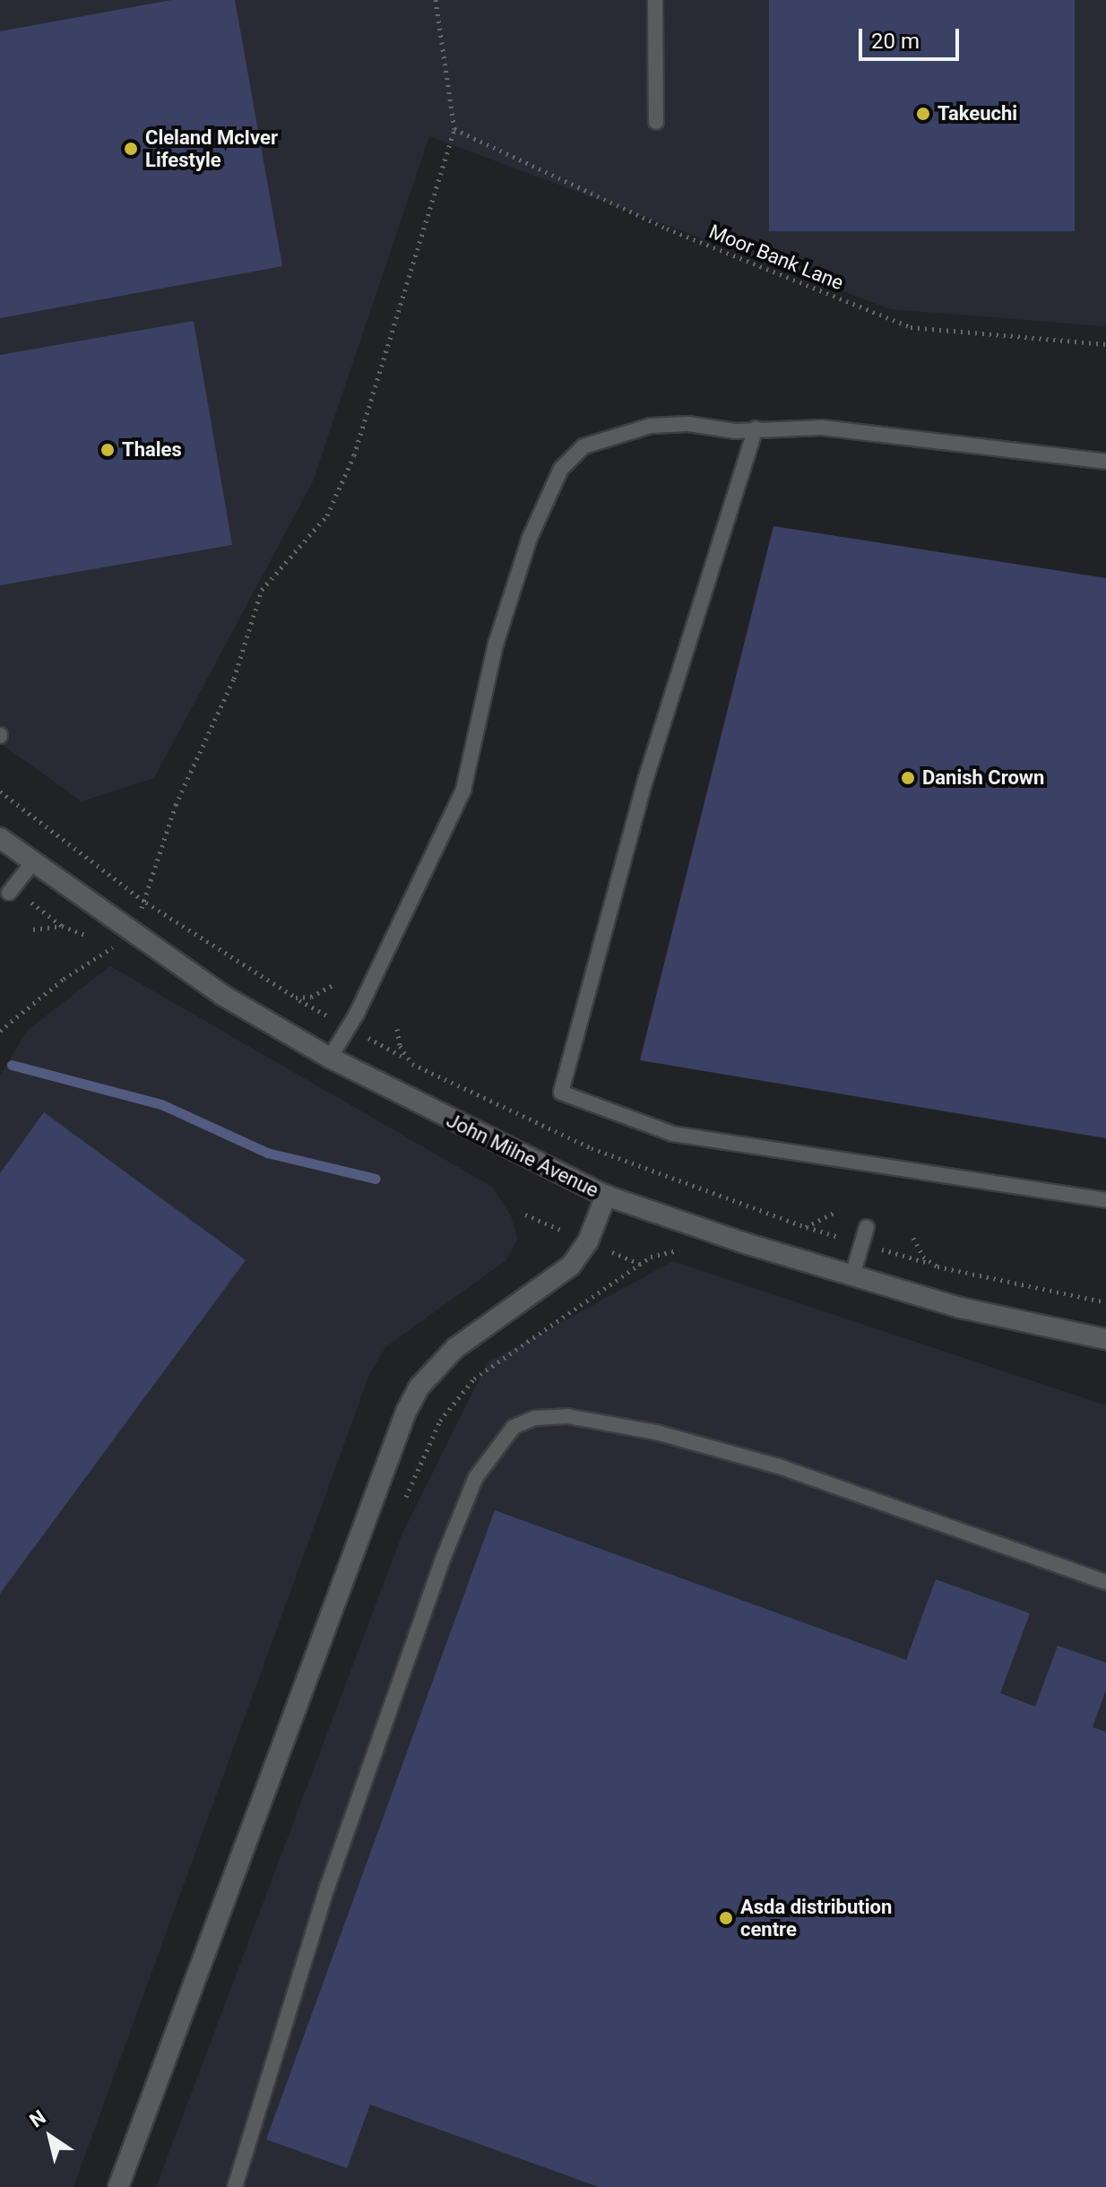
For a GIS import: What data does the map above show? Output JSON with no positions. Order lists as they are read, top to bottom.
{
  "streets": {
    "street": ["John Milne Avenue"],
    "path": ["Moor Bank Lane"]
  },
  "places": [
    "Takeuchi",
    "Cleland McIver Lifestyle",
    "Thales",
    "Danish Crown",
    "Asda distribution centre"
  ],
  "scale_bar": "20 m",
  "north": "top left"
}
